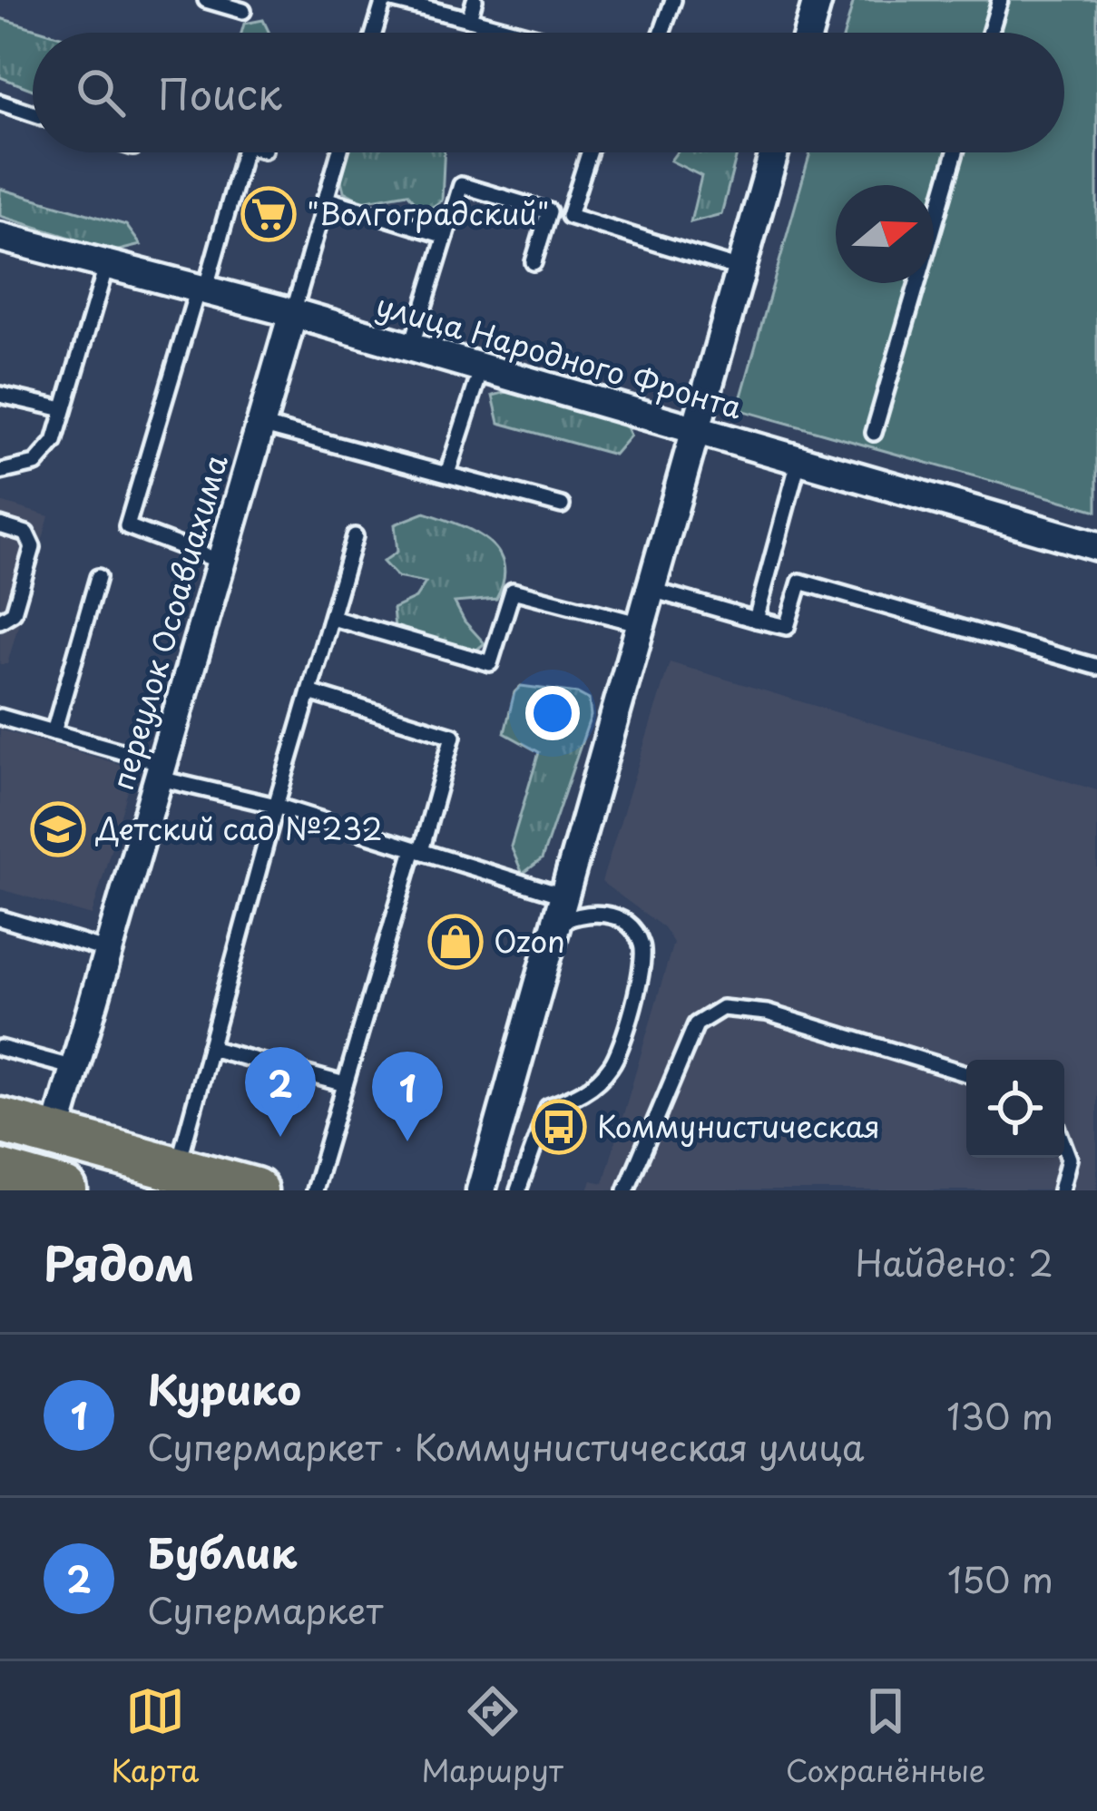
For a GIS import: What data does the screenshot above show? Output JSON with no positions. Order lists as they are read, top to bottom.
{
  "streets": {
    "street": ["улица Народного Фронта", "переулок Осоавиахима"]
  },
  "crossings": [
    ["улица Народного Фронта", "переулок Осоавиахима"]
  ],
  "places": {
    "supermarket": ["\"Волгоградский\""],
    "school or university": ["Детский сад №232"],
    "shop": ["Ozon"],
    "bus stop": ["Коммунистическая"]
  },
  "north": "right",
  "page": {
    "search": "Поиск",
    "pins": ["2", "1"],
    "heading": ["Рядом", "Найдено: 2"],
    "list": [
      {
        "mark": "1",
        "name": "Курико",
        "note": "Супермаркет · Коммунистическая улица",
        "value": "130 m"
      },
      {
        "mark": "2",
        "name": "Бублик",
        "note": "Супермаркет",
        "value": "150 m"
      }
    ],
    "nav": ["Карта", "Маршрут", "Сохранённые"]
  }
}
